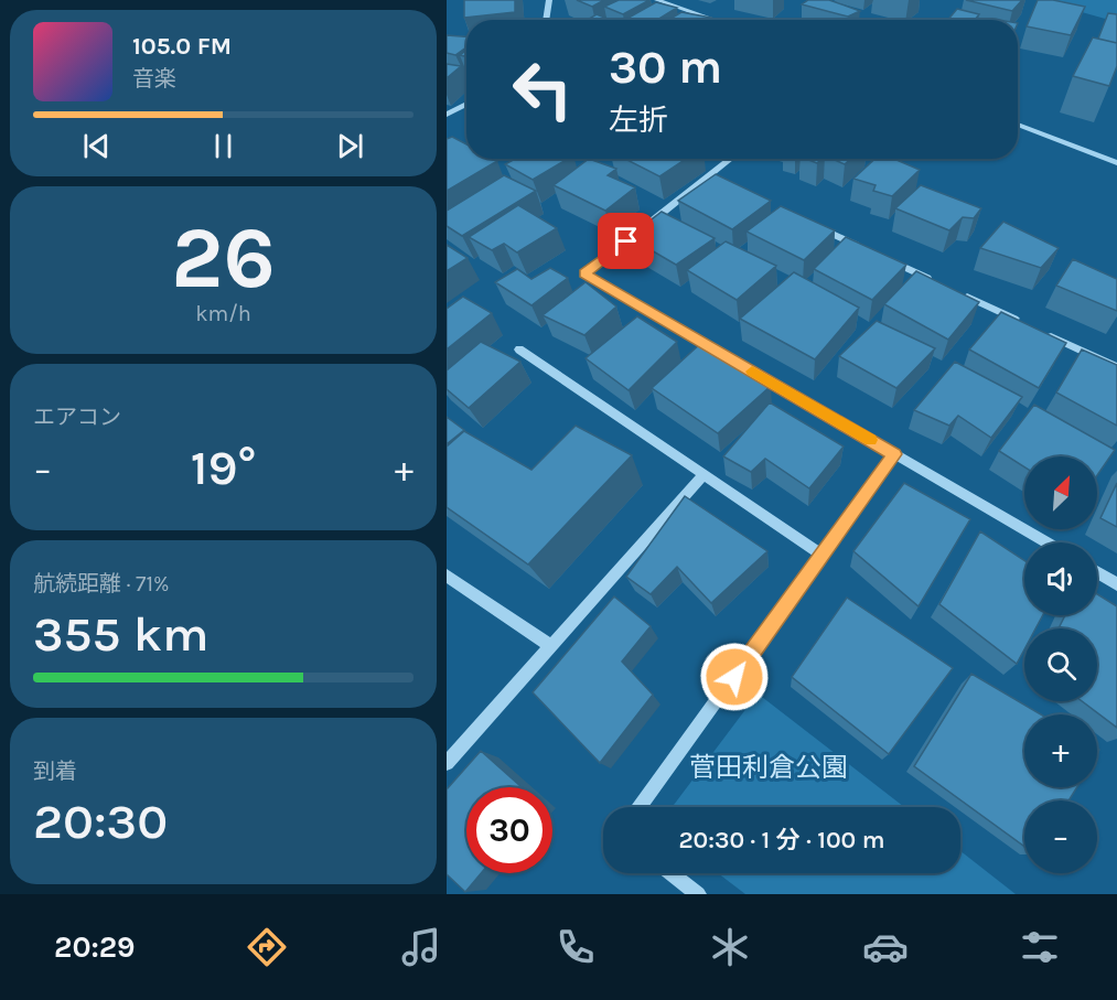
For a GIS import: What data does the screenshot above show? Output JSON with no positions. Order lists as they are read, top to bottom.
{
  "parks": ["菅田利倉公園"],
  "north": "top right",
  "page": {
    "turn": ["30 m", "左折"],
    "song": ["105.0 FM", "音楽"],
    "tile": [
      ["26", "km/h"],
      "エアコン",
      ["航続距離 · 71%", "355 km"],
      ["到着", "20:30"]
    ],
    "heat": ["−", "19°", "+"],
    "map_buttons": ["+", "−"],
    "limit": "30",
    "trip": "20:30 · 1 分 · 100 m",
    "tabs": "20:29"
  }
}
